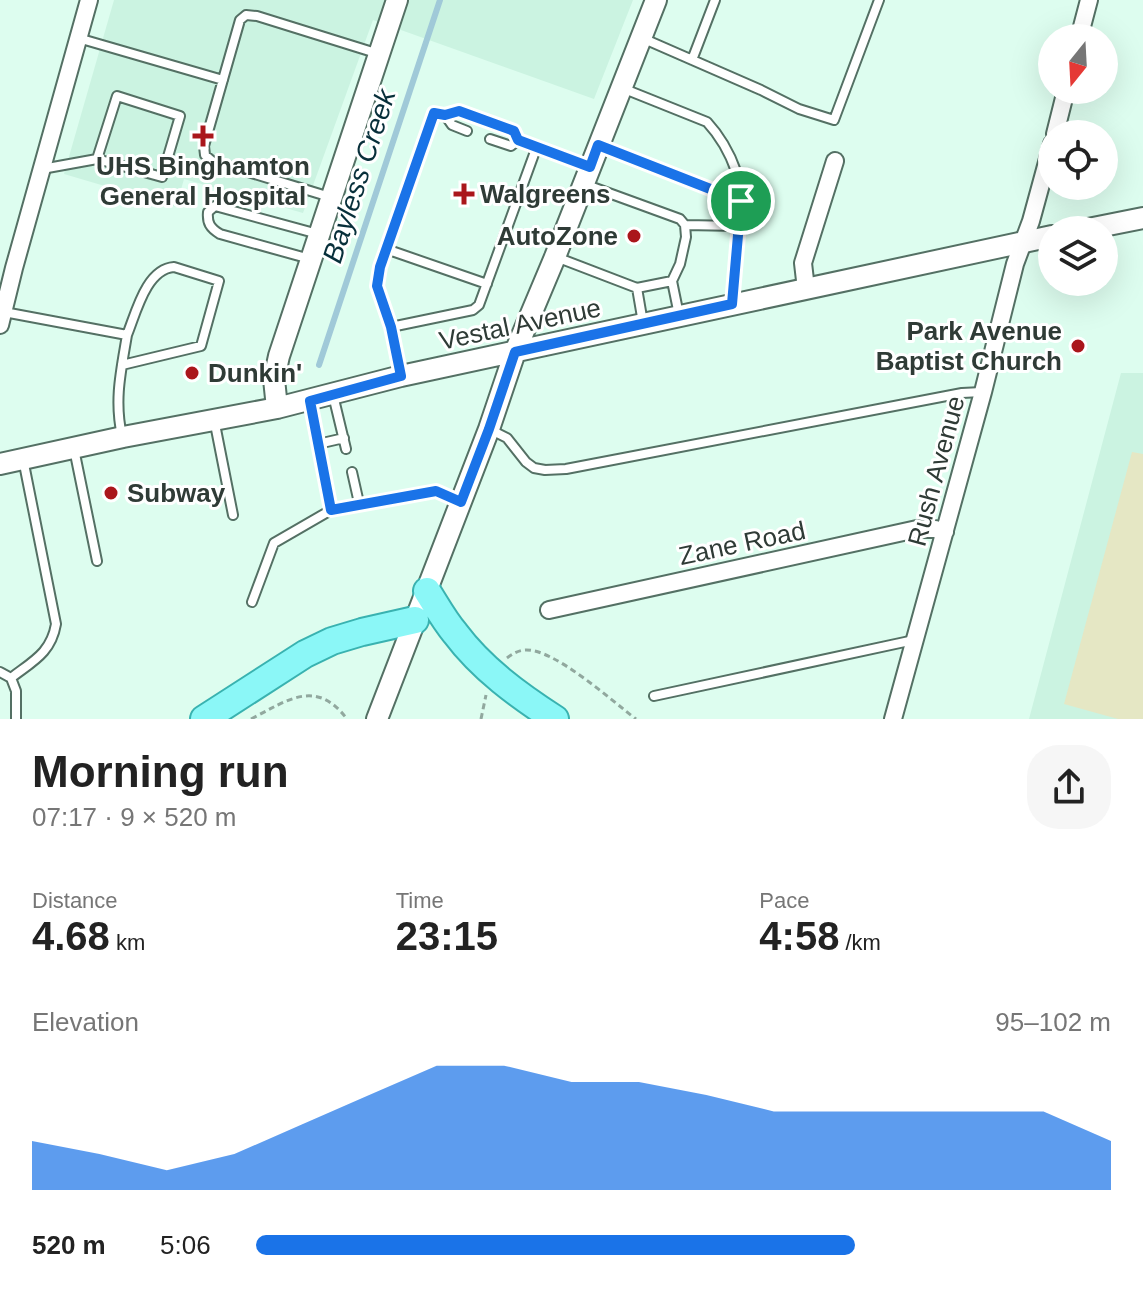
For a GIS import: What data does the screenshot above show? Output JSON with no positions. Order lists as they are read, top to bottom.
{
  "streets": {
    "street": ["Vestal Avenue", "Rush Avenue", "Zane Road"]
  },
  "crossings": [
    ["Vestal Avenue", "Rush Avenue"],
    ["Rush Avenue", "Zane Road"]
  ],
  "water": ["Bayless Creek"],
  "places": {
    "health": ["UHS Binghamton General Hospital", "Walgreens"],
    "other": [
      "AutoZone",
      "Park Avenue Baptist Church",
      "Dunkin'",
      "Subway"
    ]
  },
  "north": "bottom",
  "page": {
    "heading": ["Morning run", "07:17 · 9 × 520 m"],
    "stats": [
      ["Distance", "4.68 km"],
      ["Time", "23:15"],
      ["Pace", "4:58 /km"]
    ],
    "chart": ["Elevation", "95–102 m"],
    "list": [
      {
        "name": "520 m",
        "note": "5:06"
      }
    ]
  }
}
